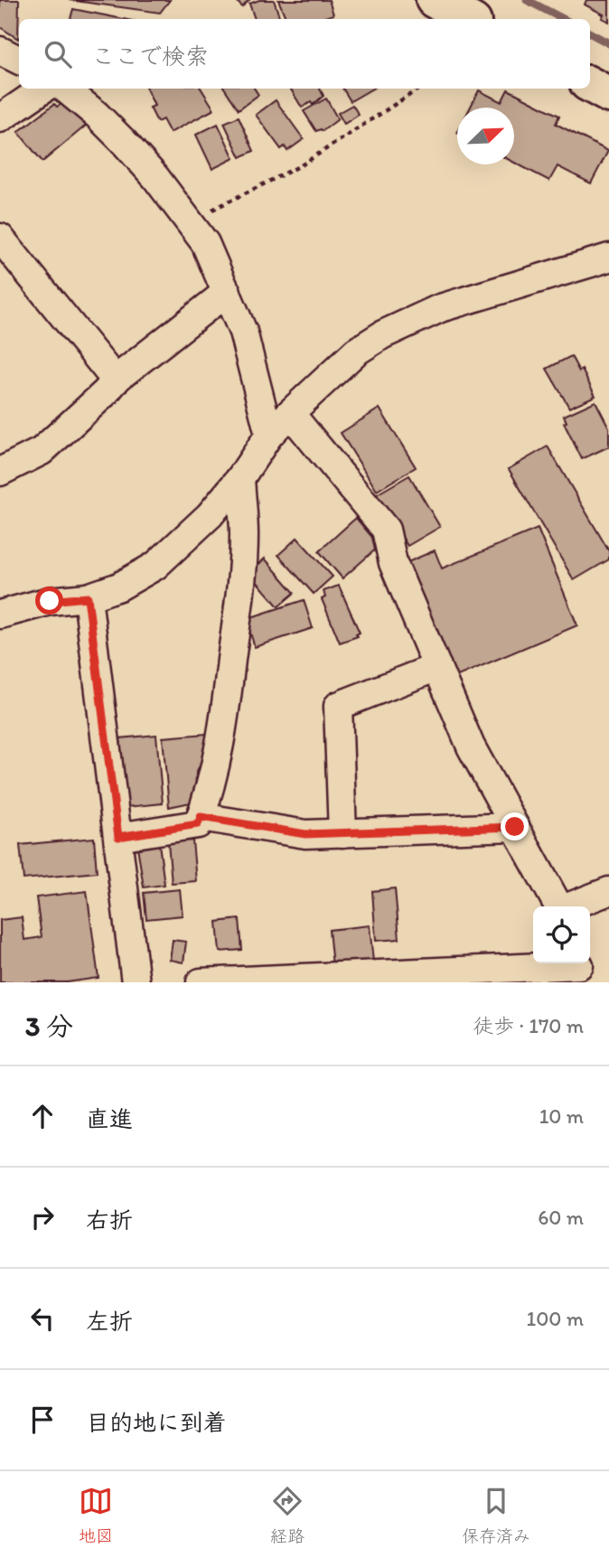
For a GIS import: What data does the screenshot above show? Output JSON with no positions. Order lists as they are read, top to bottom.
{
  "north": "top right",
  "page": {
    "search": "ここで検索",
    "heading": ["3 分", "徒歩 · 170 m"],
    "list": [
      ["直進", "10 m"],
      ["右折", "60 m"],
      ["左折", "100 m"],
      "目的地に到着"
    ],
    "nav": ["地図", "経路", "保存済み"]
  }
}
